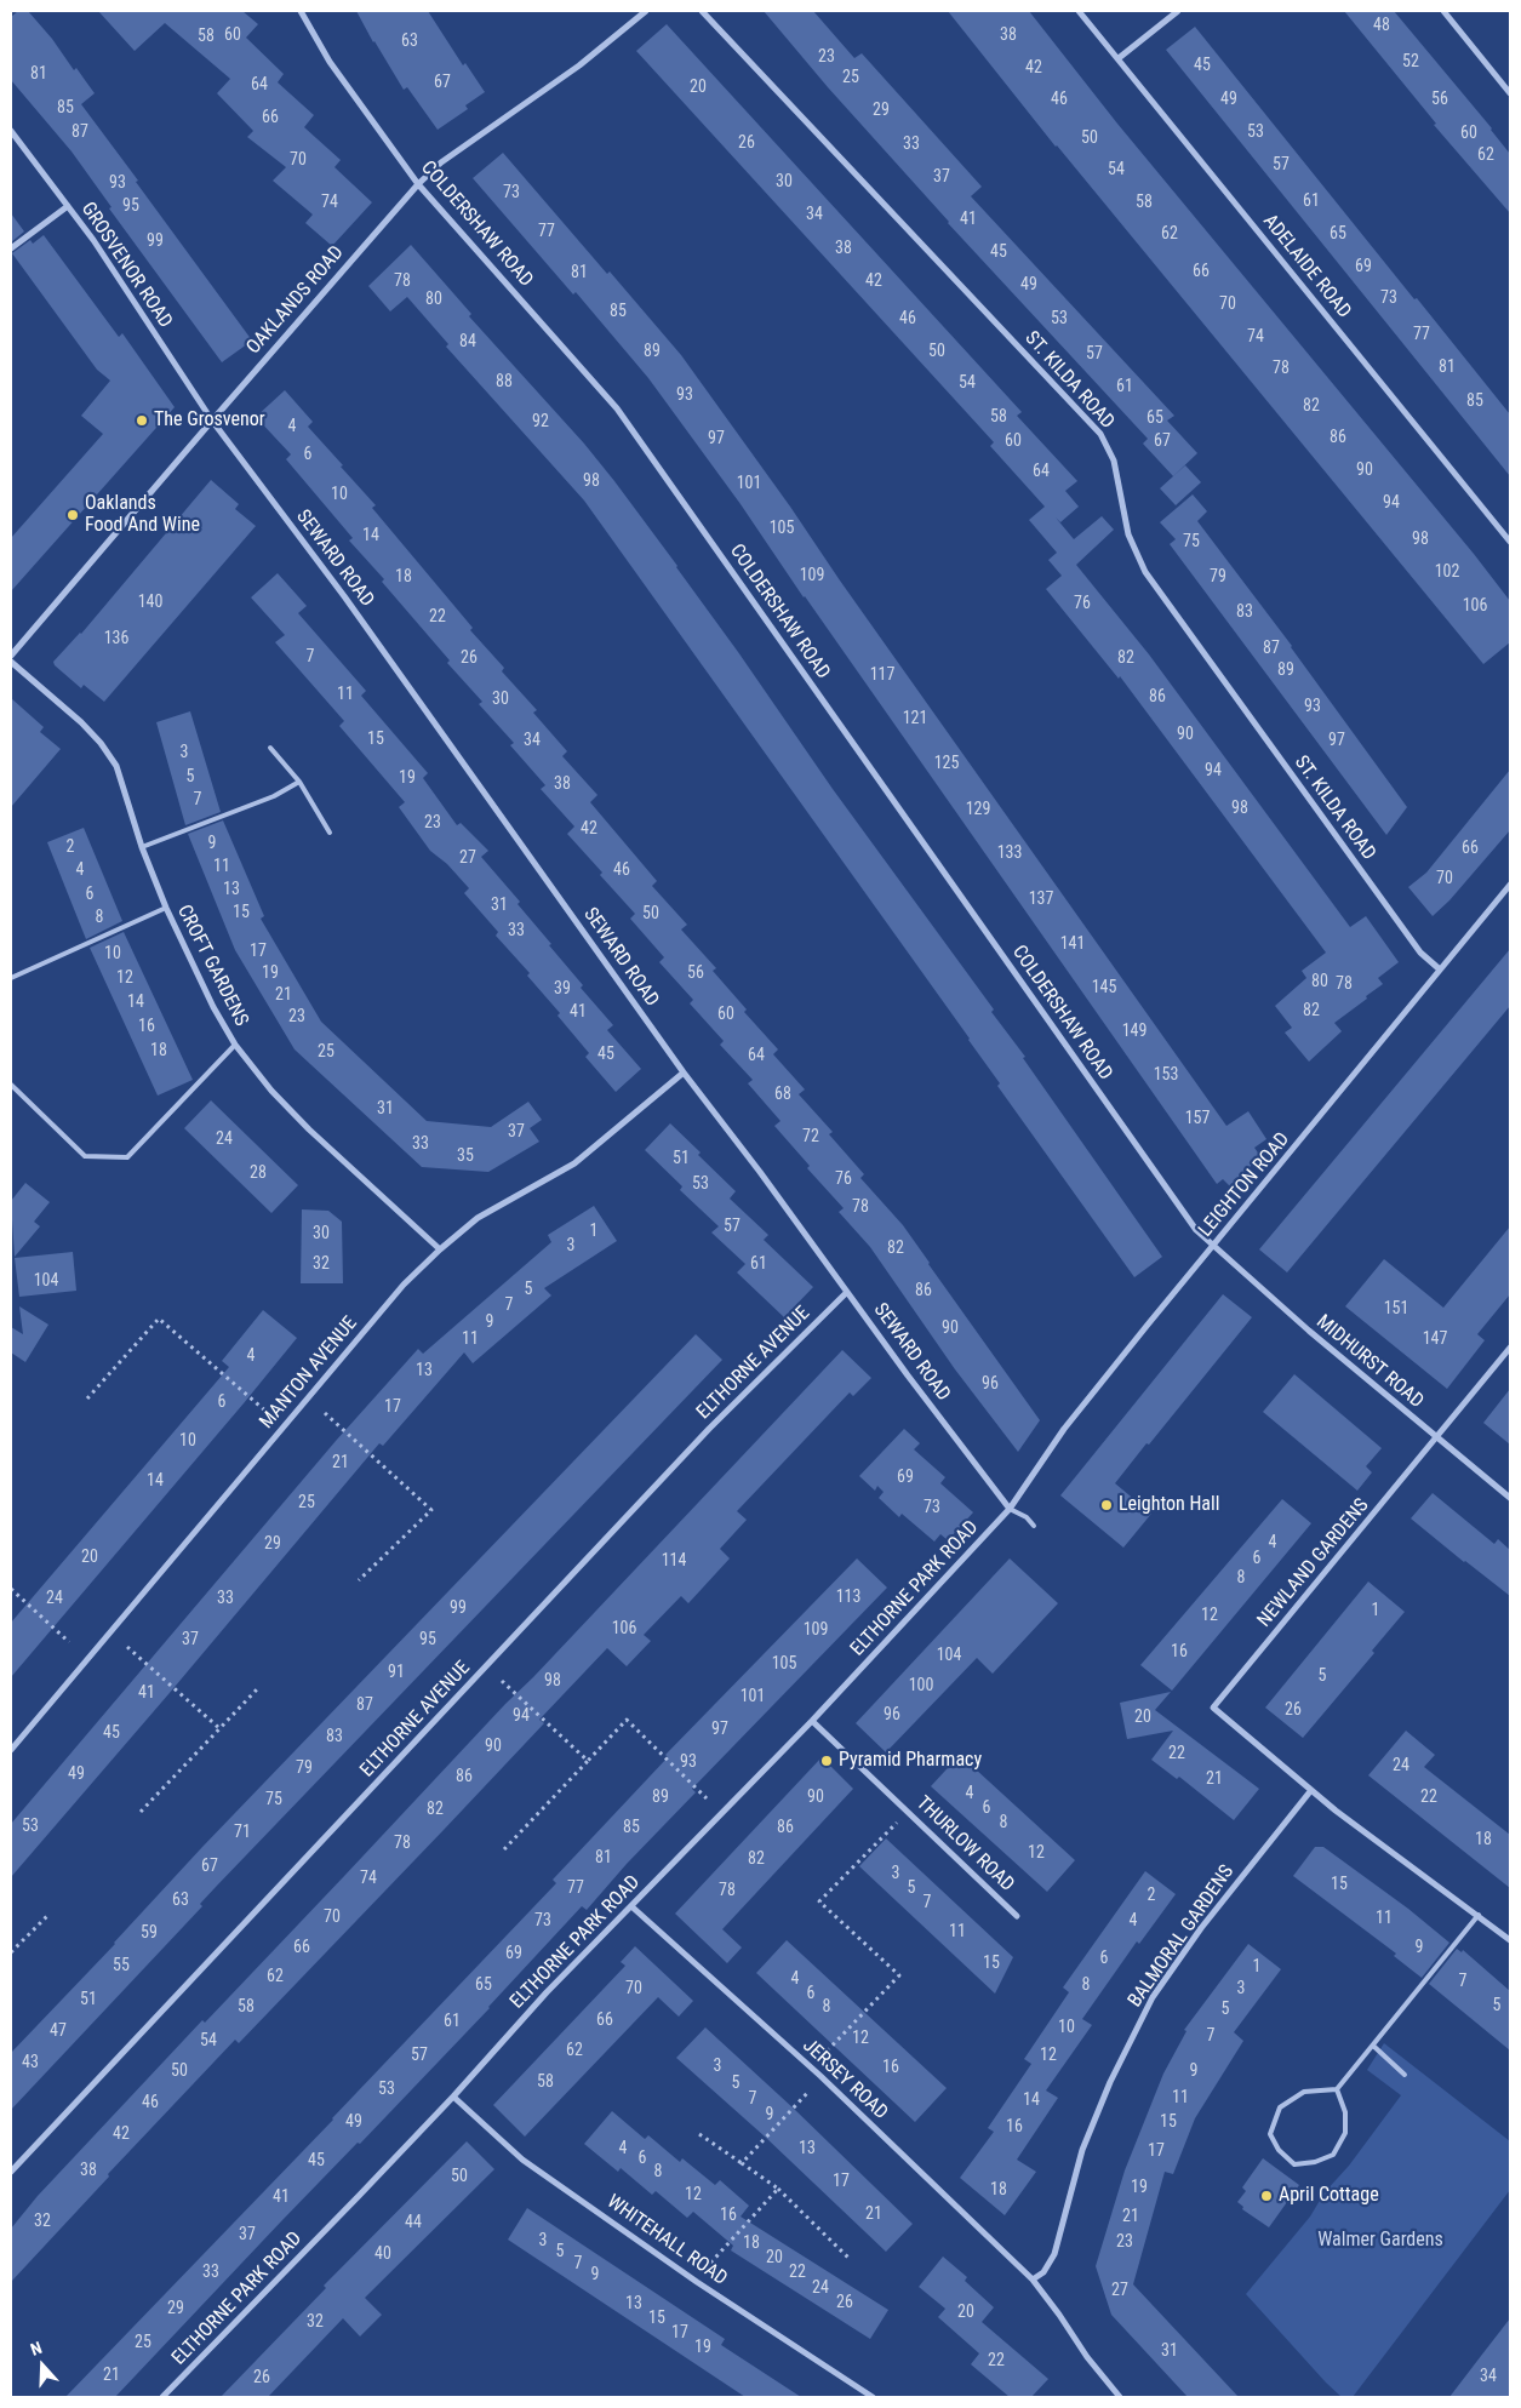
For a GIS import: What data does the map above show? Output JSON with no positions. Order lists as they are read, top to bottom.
{
  "streets": {
    "street": [
      "COLDERSHAW ROAD",
      "GROSVENOR ROAD",
      "ADELAIDE ROAD",
      "OAKLANDS ROAD",
      "ST. KILDA ROAD",
      "SEWARD ROAD",
      "CROFT GARDENS",
      "LEIGHTON ROAD",
      "MIDHURST ROAD",
      "ELTHORNE AVENUE",
      "MANTON AVENUE",
      "NEWLAND GARDENS",
      "ELTHORNE PARK ROAD",
      "THURLOW ROAD",
      "BALMORAL GARDENS",
      "JERSEY ROAD",
      "WHITEHALL ROAD"
    ]
  },
  "crossings": [
    ["COLDERSHAW ROAD", "OAKLANDS ROAD"],
    ["COLDERSHAW ROAD", "LEIGHTON ROAD"],
    ["COLDERSHAW ROAD", "MIDHURST ROAD"],
    ["GROSVENOR ROAD", "OAKLANDS ROAD"],
    ["GROSVENOR ROAD", "SEWARD ROAD"],
    ["OAKLANDS ROAD", "SEWARD ROAD"],
    ["ST. KILDA ROAD", "LEIGHTON ROAD"],
    ["SEWARD ROAD", "LEIGHTON ROAD"],
    ["SEWARD ROAD", "ELTHORNE AVENUE"],
    ["SEWARD ROAD", "MANTON AVENUE"],
    ["SEWARD ROAD", "ELTHORNE PARK ROAD"],
    ["CROFT GARDENS", "MANTON AVENUE"],
    ["LEIGHTON ROAD", "MIDHURST ROAD"],
    ["LEIGHTON ROAD", "ELTHORNE PARK ROAD"],
    ["MIDHURST ROAD", "NEWLAND GARDENS"],
    ["NEWLAND GARDENS", "BALMORAL GARDENS"],
    ["ELTHORNE PARK ROAD", "THURLOW ROAD"],
    ["ELTHORNE PARK ROAD", "JERSEY ROAD"],
    ["ELTHORNE PARK ROAD", "WHITEHALL ROAD"],
    ["BALMORAL GARDENS", "JERSEY ROAD"]
  ],
  "parks": ["Walmer Gardens"],
  "places": [
    "The Grosvenor",
    "Oaklands Food And Wine",
    "Leighton Hall",
    "Pyramid Pharmacy",
    "April Cottage"
  ],
  "house_numbers": [
    "48",
    "60",
    "38",
    "58",
    "63",
    "23",
    "52",
    "45",
    "42",
    "81",
    "25",
    "67",
    "64",
    "20",
    "46",
    "49",
    "56",
    "85",
    "29",
    "66",
    "87",
    "53",
    "60",
    "50",
    "26",
    "33",
    "62",
    "70",
    "57",
    "54",
    "37",
    "30",
    "93",
    "73",
    "61",
    "74",
    "58",
    "95",
    "34",
    "41",
    "77",
    "62",
    "65",
    "99",
    "38",
    "45",
    "69",
    "66",
    "81",
    "78",
    "42",
    "49",
    "73",
    "80",
    "70",
    "85",
    "46",
    "53",
    "77",
    "74",
    "84",
    "89",
    "50",
    "57",
    "81",
    "78",
    "88",
    "54",
    "61",
    "93",
    "85",
    "82",
    "58",
    "65",
    "92",
    "4",
    "86",
    "97",
    "60",
    "67",
    "6",
    "90",
    "64",
    "98",
    "101",
    "10",
    "94",
    "105",
    "14",
    "98",
    "75",
    "102",
    "109",
    "18",
    "79",
    "140",
    "76",
    "106",
    "83",
    "22",
    "136",
    "87",
    "7",
    "26",
    "82",
    "89",
    "117",
    "11",
    "86",
    "30",
    "93",
    "121",
    "90",
    "15",
    "34",
    "97",
    "3",
    "125",
    "94",
    "5",
    "19",
    "38",
    "7",
    "98",
    "129",
    "23",
    "42",
    "9",
    "2",
    "66",
    "133",
    "27",
    "11",
    "4",
    "46",
    "70",
    "13",
    "6",
    "137",
    "31",
    "15",
    "50",
    "8",
    "33",
    "141",
    "17",
    "10",
    "19",
    "56",
    "12",
    "80",
    "78",
    "145",
    "39",
    "21",
    "14",
    "82",
    "41",
    "60",
    "23",
    "16",
    "149",
    "18",
    "25",
    "45",
    "64",
    "153",
    "68",
    "31",
    "157",
    "37",
    "72",
    "24",
    "33",
    "35",
    "51",
    "28",
    "76",
    "53",
    "78",
    "57",
    "1",
    "30",
    "3",
    "82",
    "32",
    "61",
    "104",
    "5",
    "86",
    "7",
    "151",
    "9",
    "90",
    "11",
    "147",
    "4",
    "13",
    "96",
    "6",
    "17",
    "10",
    "21",
    "69",
    "14",
    "25",
    "73",
    "4",
    "29",
    "20",
    "6",
    "114",
    "8",
    "113",
    "24",
    "33",
    "99",
    "1",
    "12",
    "106",
    "109",
    "37",
    "95",
    "16",
    "104",
    "105",
    "91",
    "5",
    "98",
    "100",
    "41",
    "101",
    "87",
    "26",
    "96",
    "94",
    "20",
    "97",
    "45",
    "83",
    "90",
    "22",
    "93",
    "24",
    "79",
    "49",
    "86",
    "21",
    "4",
    "89",
    "90",
    "22",
    "75",
    "6",
    "82",
    "8",
    "53",
    "85",
    "86",
    "71",
    "18",
    "78",
    "12",
    "81",
    "82",
    "67",
    "3",
    "74",
    "15",
    "77",
    "5",
    "78",
    "2",
    "63",
    "7",
    "70",
    "11",
    "73",
    "4",
    "11",
    "59",
    "66",
    "9",
    "69",
    "6",
    "15",
    "55",
    "1",
    "62",
    "4",
    "7",
    "65",
    "8",
    "70",
    "3",
    "6",
    "51",
    "5",
    "58",
    "8",
    "5",
    "66",
    "61",
    "10",
    "47",
    "7",
    "12",
    "54",
    "62",
    "57",
    "12",
    "43",
    "3",
    "16",
    "50",
    "9",
    "58",
    "5",
    "53",
    "11",
    "7",
    "14",
    "46",
    "9",
    "49",
    "15",
    "16",
    "42",
    "4",
    "13",
    "17",
    "6",
    "45",
    "38",
    "8",
    "50",
    "17",
    "19",
    "18",
    "12",
    "41",
    "21",
    "16",
    "21",
    "32",
    "44",
    "37",
    "3",
    "23",
    "18",
    "5",
    "40",
    "20",
    "7",
    "33",
    "22",
    "9",
    "24",
    "27",
    "26",
    "13",
    "29",
    "20",
    "15",
    "32",
    "17",
    "25",
    "19",
    "31",
    "22",
    "21",
    "34",
    "26"
  ],
  "north": "top"
}
